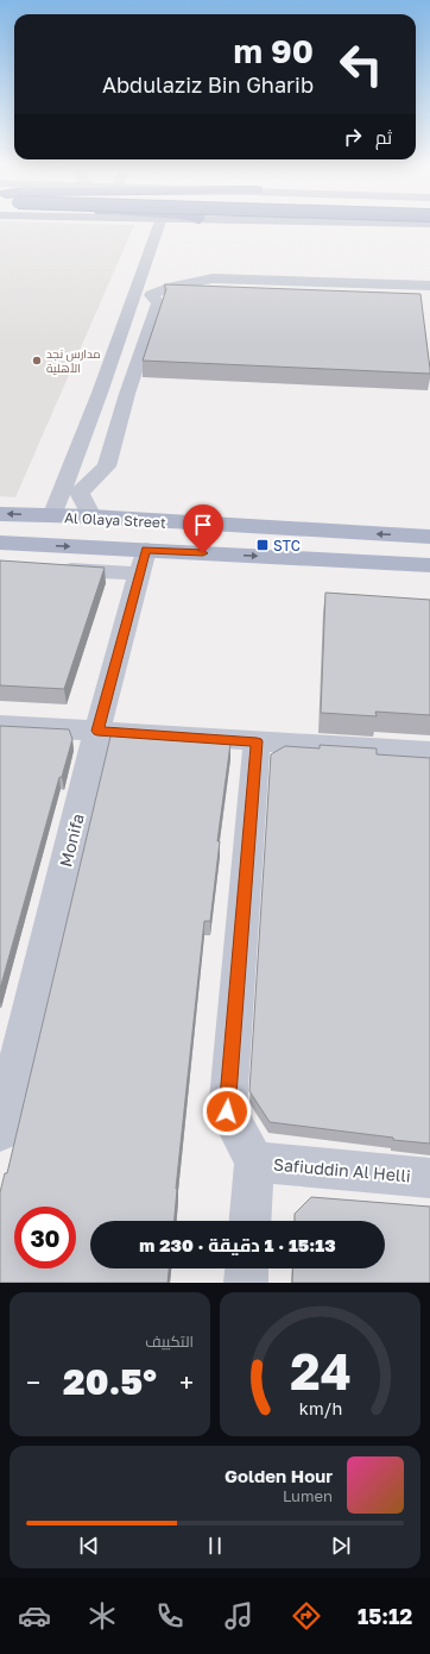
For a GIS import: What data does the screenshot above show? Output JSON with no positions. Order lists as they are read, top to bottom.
{
  "streets": {
    "main road": ["Al Olaya Street"],
    "street": ["Monifa", "Safiuddin Al Helli"]
  },
  "crossings": [
    ["Al Olaya Street", "Monifa"]
  ],
  "places": {
    "other": ["مدارس نجد الأهلية"],
    "transit": ["STC"]
  },
  "page": {
    "turn": ["90 m", "Abdulaziz Bin Gharib"],
    "then": "ثم",
    "limit": "30",
    "trip": "15:13 · 1 دقيقة · 230 m",
    "tile": "التكييف",
    "heat": ["−", "20.5°", "+"],
    "song": ["Golden Hour", "Lumen"],
    "tabs": "15:12",
    "gauge": ["24", "km/h"]
  }
}
